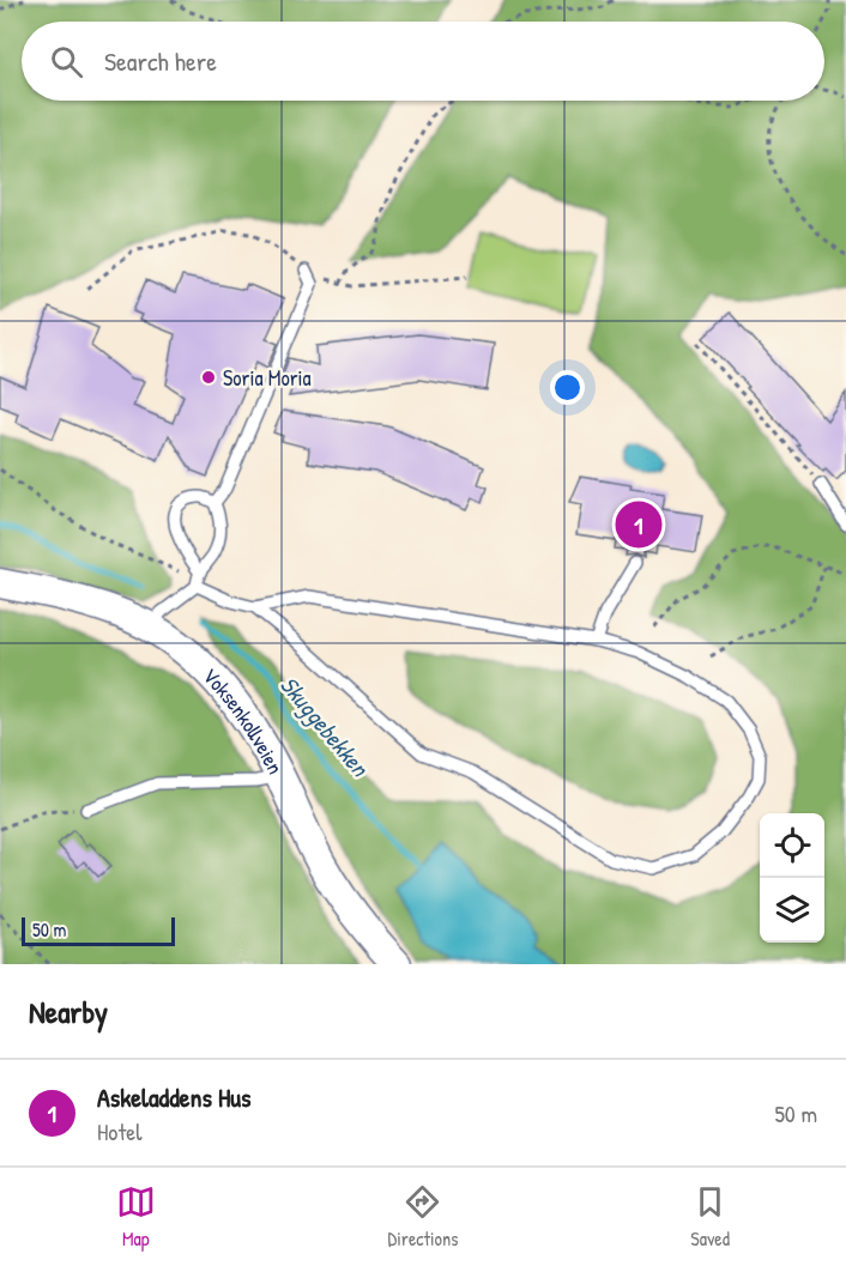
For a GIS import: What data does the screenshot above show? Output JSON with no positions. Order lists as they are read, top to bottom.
{
  "streets": {
    "street": ["Voksenkollveien"]
  },
  "water": ["Skuggebekken"],
  "places": ["Soria Moria"],
  "scale_bar": "50 m",
  "page": {
    "search": "Search here",
    "pins": "1",
    "scale": "50 m",
    "heading": "Nearby",
    "list": [
      {
        "mark": "1",
        "name": "Askeladdens Hus",
        "note": "Hotel",
        "value": "50 m"
      }
    ],
    "nav": ["Map", "Directions", "Saved"]
  }
}
